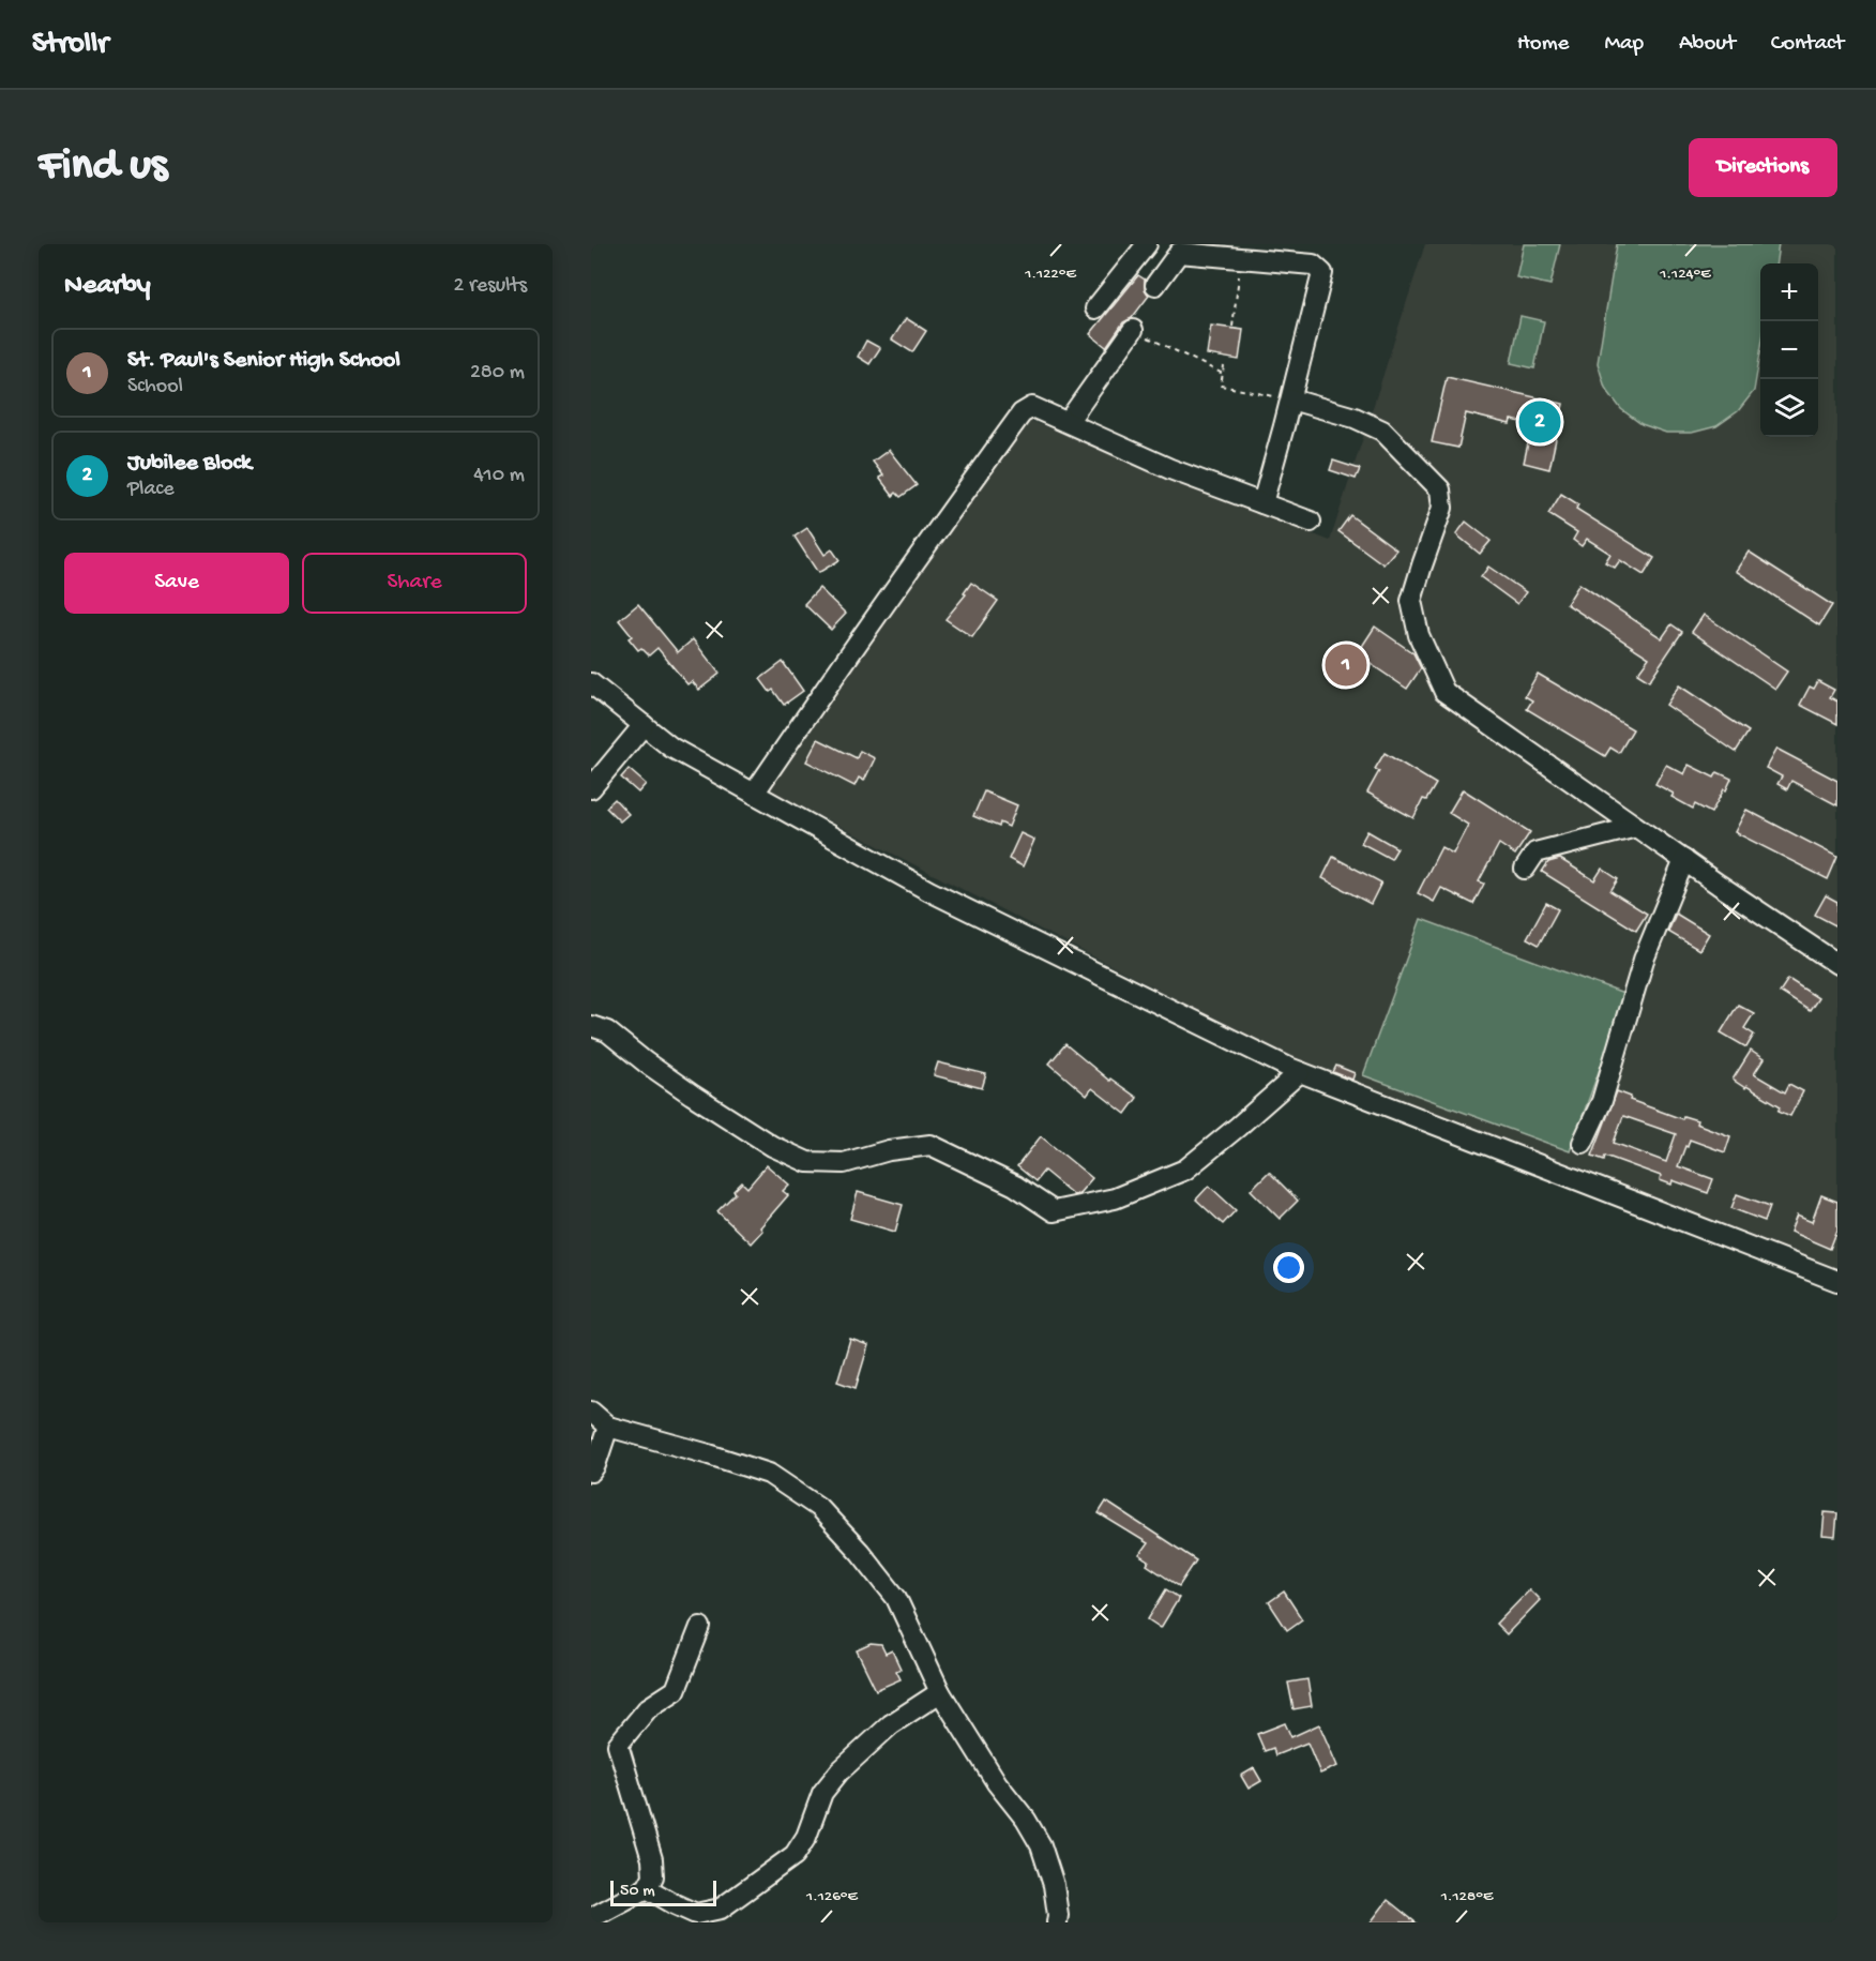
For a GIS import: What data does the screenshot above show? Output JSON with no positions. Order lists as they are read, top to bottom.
{
  "scale_bar": "50 m",
  "page": {
    "header": "Strollr",
    "nav": [
      "Home",
      "Map",
      "About",
      "Contact"
    ],
    "buttons": [
      "Directions",
      ["Save", "Share"]
    ],
    "title": "Find us",
    "heading": ["Nearby", "2 results"],
    "map_buttons": ["+", "−"],
    "list": [
      {
        "mark": "1",
        "name": "St. Paul's Senior High School",
        "note": "School",
        "value": "280 m"
      },
      {
        "mark": "2",
        "name": "Jubilee Block",
        "note": "Place",
        "value": "410 m"
      }
    ],
    "pins": ["2", "1"],
    "scale": "50 m"
  },
  "coordinates": [
    "1.124°E",
    "1.122°E",
    "1.126°E",
    "1.128°E"
  ]
}
